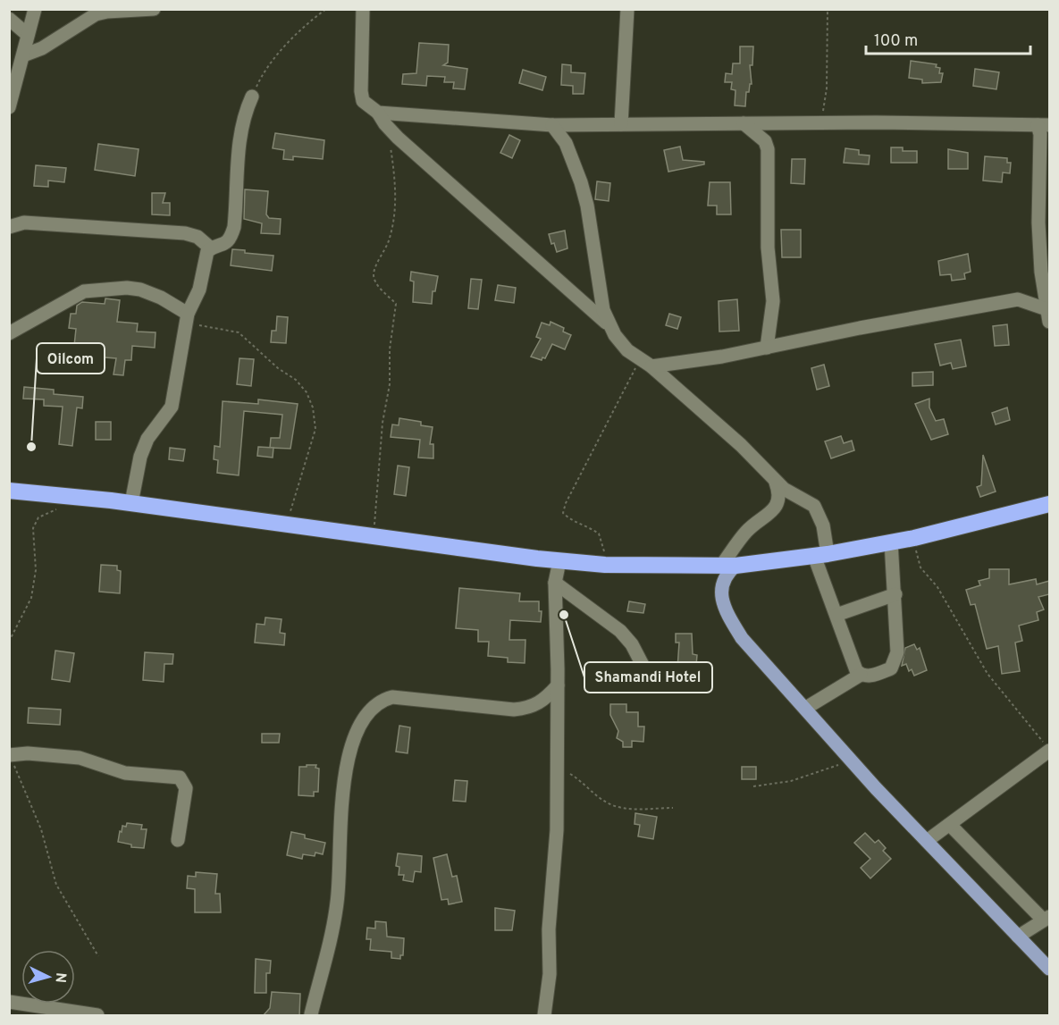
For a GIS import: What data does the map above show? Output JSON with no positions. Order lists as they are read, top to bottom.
{
  "places": ["Oilcom", "Shamandi Hotel"],
  "scale_bar": "100 m",
  "north": "right"
}
